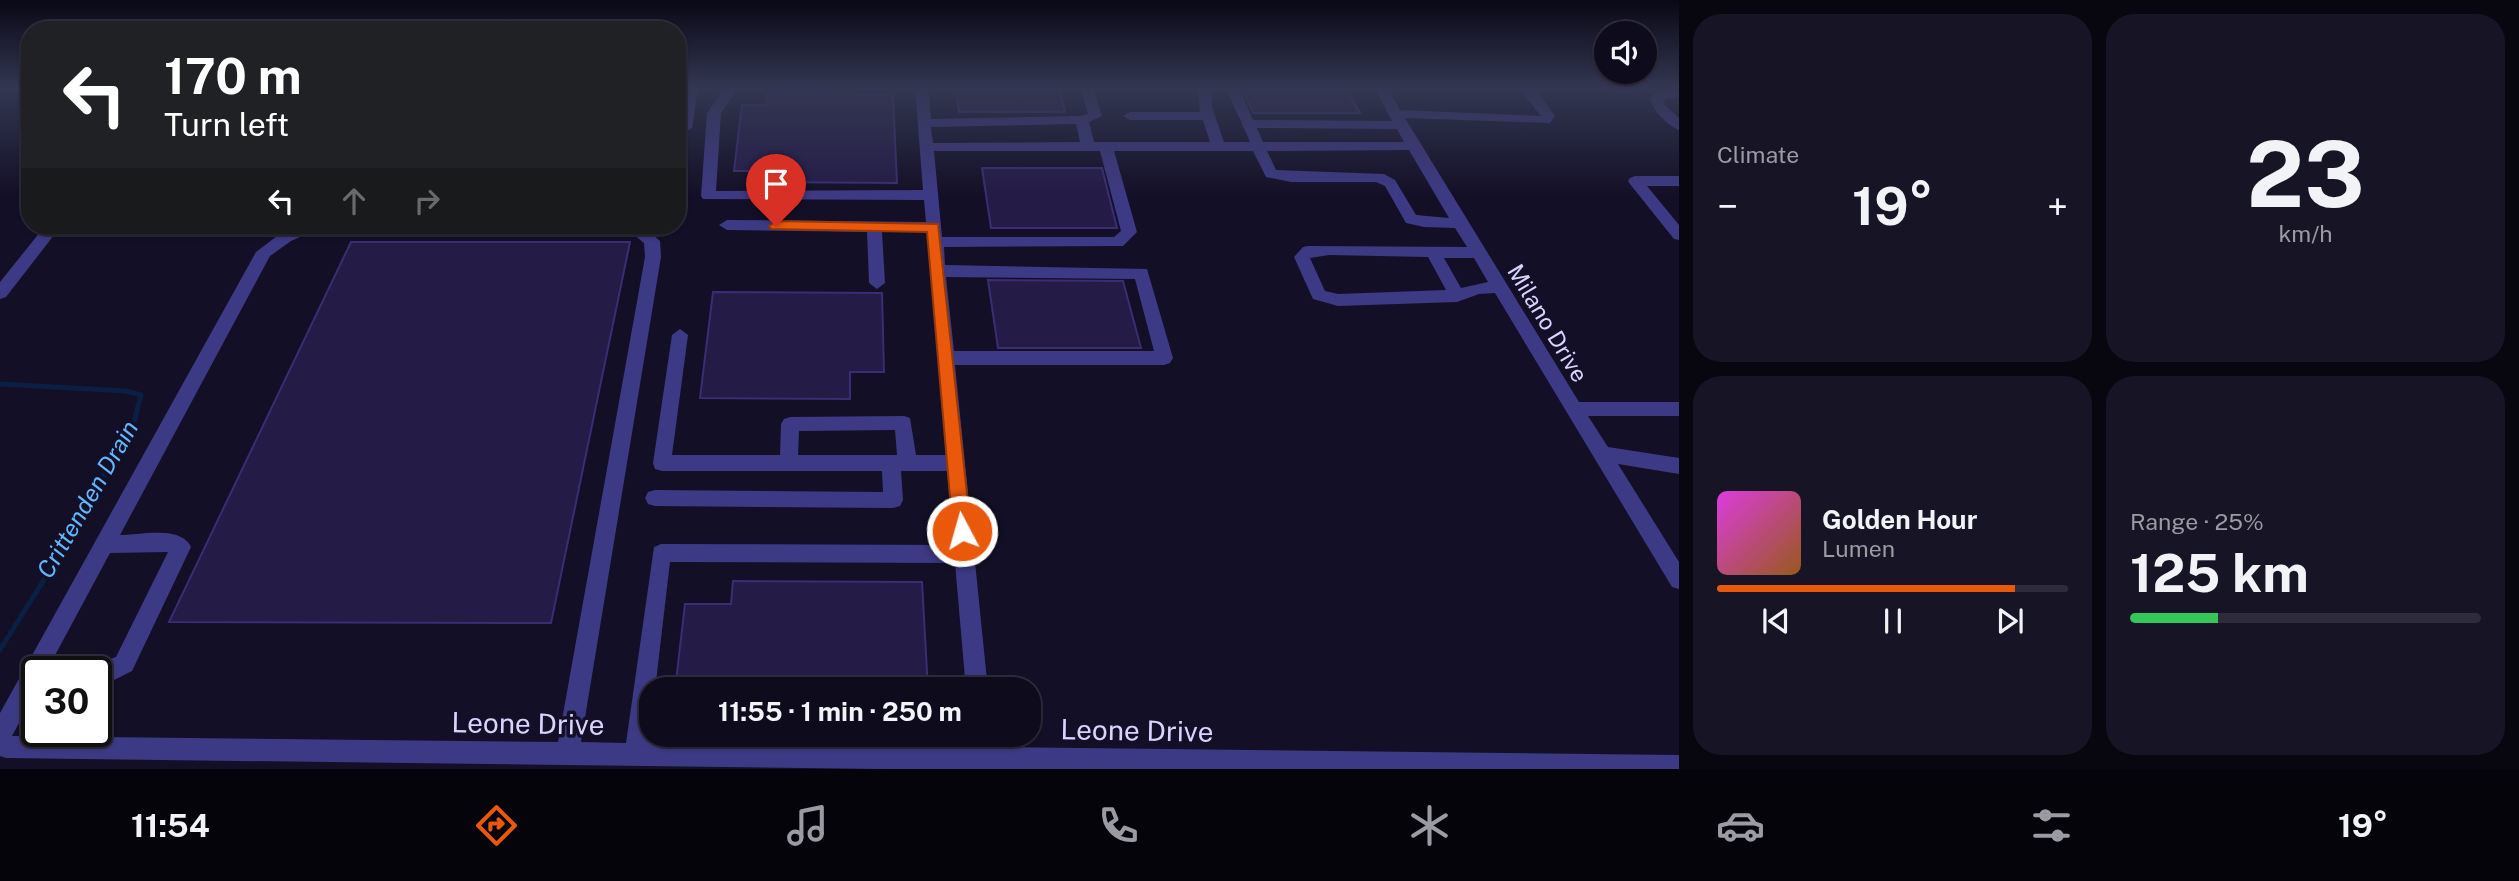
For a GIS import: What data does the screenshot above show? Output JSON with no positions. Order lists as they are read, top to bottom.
{
  "streets": {
    "street": ["Milano Drive", "Leone Drive"]
  },
  "water": ["Crittenden Drain"],
  "page": {
    "tile": [
      "Climate",
      ["23", "km/h"],
      ["Range · 25%", "125 km"]
    ],
    "turn": ["170 m", "Turn left"],
    "heat": ["−", "19°", "+"],
    "song": ["Golden Hour", "Lumen"],
    "limit": "30",
    "trip": "11:55 · 1 min · 250 m",
    "tabs": ["11:54", "19°"]
  }
}
